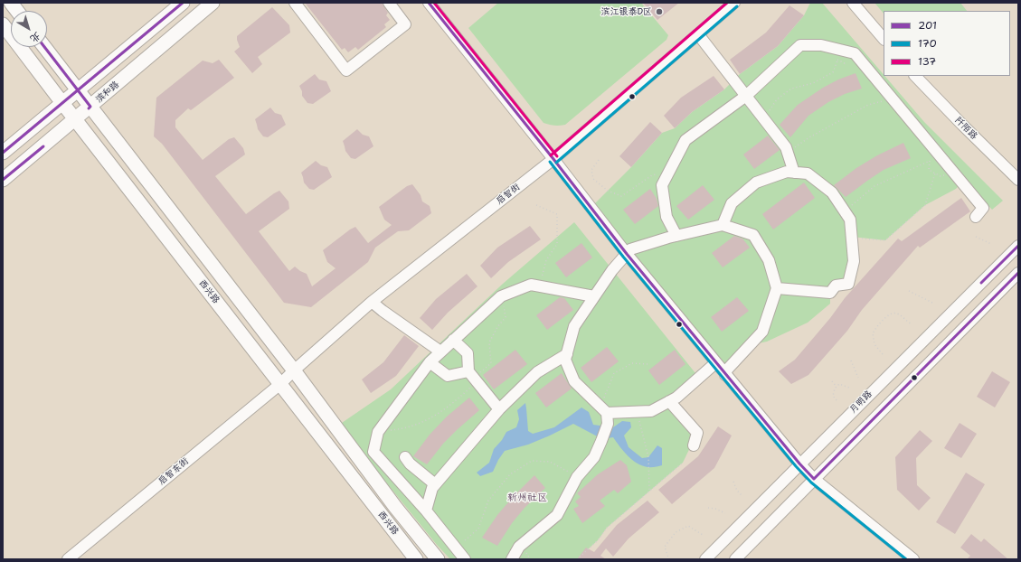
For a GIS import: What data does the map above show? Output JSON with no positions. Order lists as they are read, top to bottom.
{
  "streets": {
    "main road": ["滨和路", "西兴路"],
    "street": [
      "阡陌路",
      "启智街",
      "月明路",
      "启智东街"
    ]
  },
  "crossings": [
    ["滨和路", "西兴路"],
    ["启智街", "西兴路"],
    ["启智街", "启智东街"],
    ["西兴路", "启智东街"]
  ],
  "districts": ["新州社区"],
  "places": ["滨江银泰D区"],
  "lines": ["transit line 201", "transit line 137", "transit line 170"],
  "legend": ["201", "170", "137"],
  "north": "bottom right"
}
